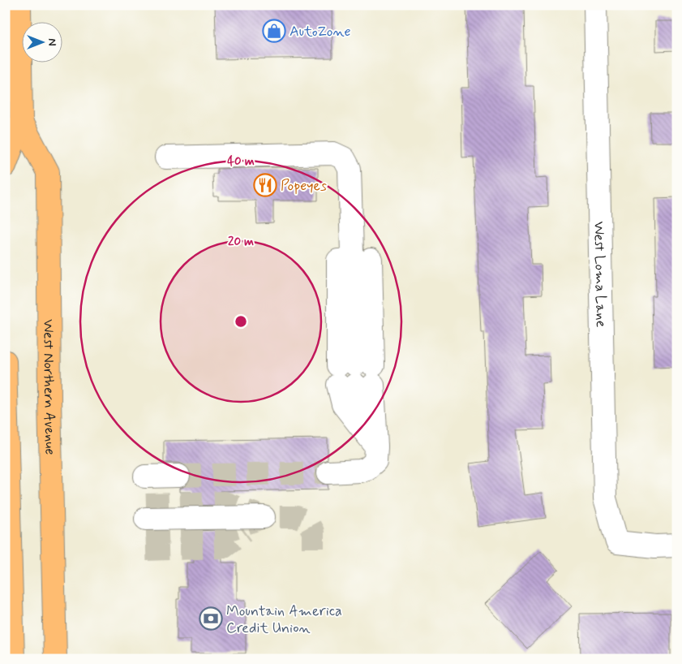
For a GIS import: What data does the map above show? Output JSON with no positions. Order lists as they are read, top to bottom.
{
  "streets": {
    "main road": ["West Northern Avenue"],
    "street": ["West Loma Lane"]
  },
  "places": {
    "shop": ["AutoZone"],
    "restaurant": ["Popeyes"],
    "bank": ["Mountain America Credit Union"]
  },
  "north": "right",
  "rings": ["40 m", "20 m"]
}
